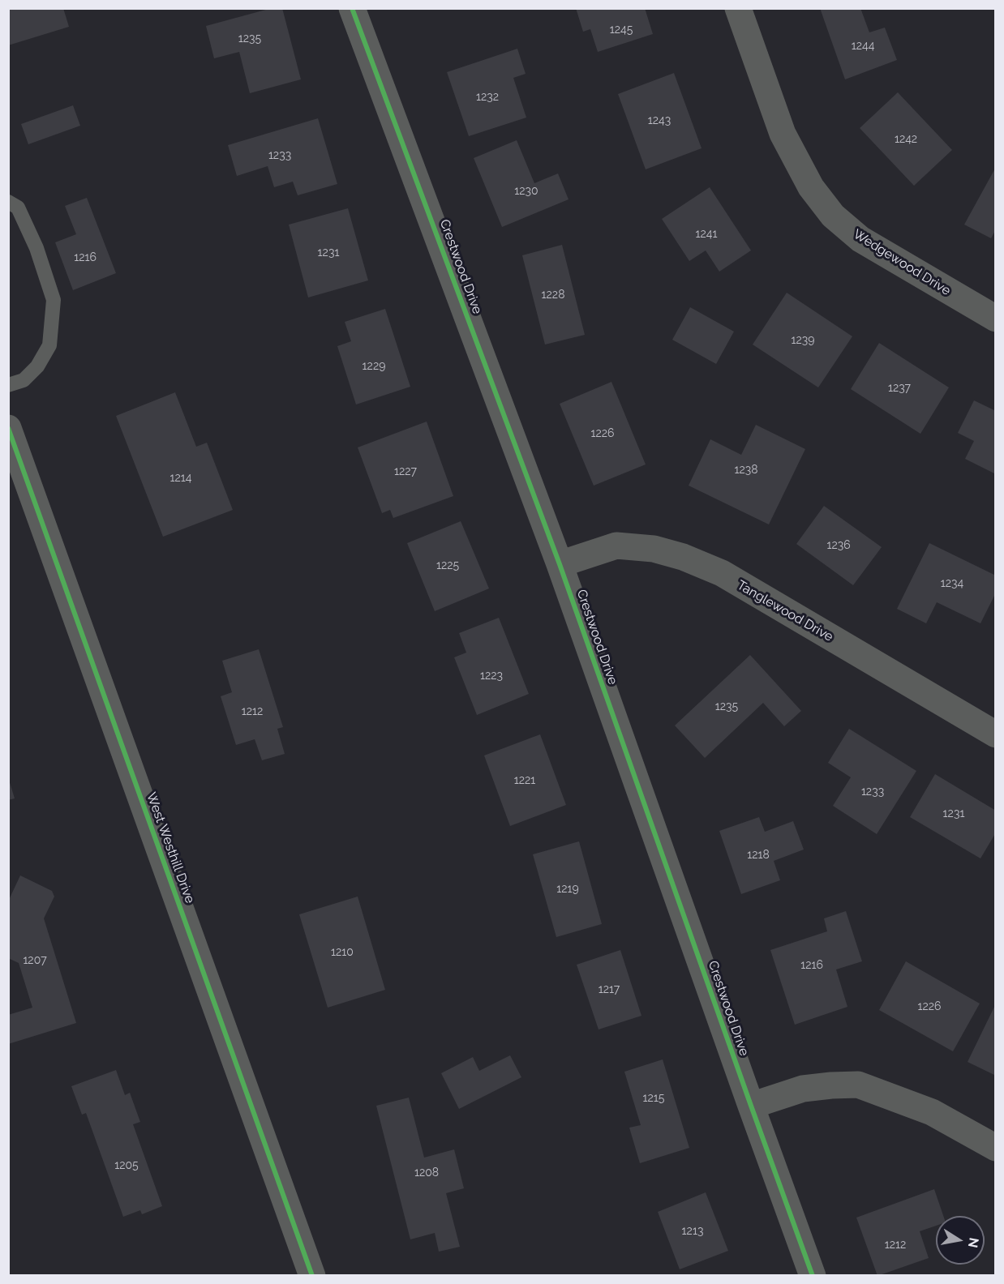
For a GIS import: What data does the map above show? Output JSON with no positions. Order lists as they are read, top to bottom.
{
  "streets": {
    "street": [
      "Wedgewood Drive",
      "Crestwood Drive",
      "Tanglewood Drive",
      "West Westhill Drive"
    ]
  },
  "crossings": [
    ["Crestwood Drive", "Tanglewood Drive"]
  ],
  "house_numbers": [
    "1245",
    "1235",
    "1244",
    "1232",
    "1243",
    "1242",
    "1233",
    "1230",
    "1241",
    "1231",
    "1216",
    "1228",
    "1239",
    "1229",
    "1237",
    "1226",
    "1238",
    "1227",
    "1214",
    "1236",
    "1225",
    "1234",
    "1223",
    "1235",
    "1212",
    "1221",
    "1233",
    "1231",
    "1218",
    "1219",
    "1210",
    "1207",
    "1216",
    "1217",
    "1226",
    "1215",
    "1205",
    "1208",
    "1213",
    "1212"
  ],
  "north": "right"
}
